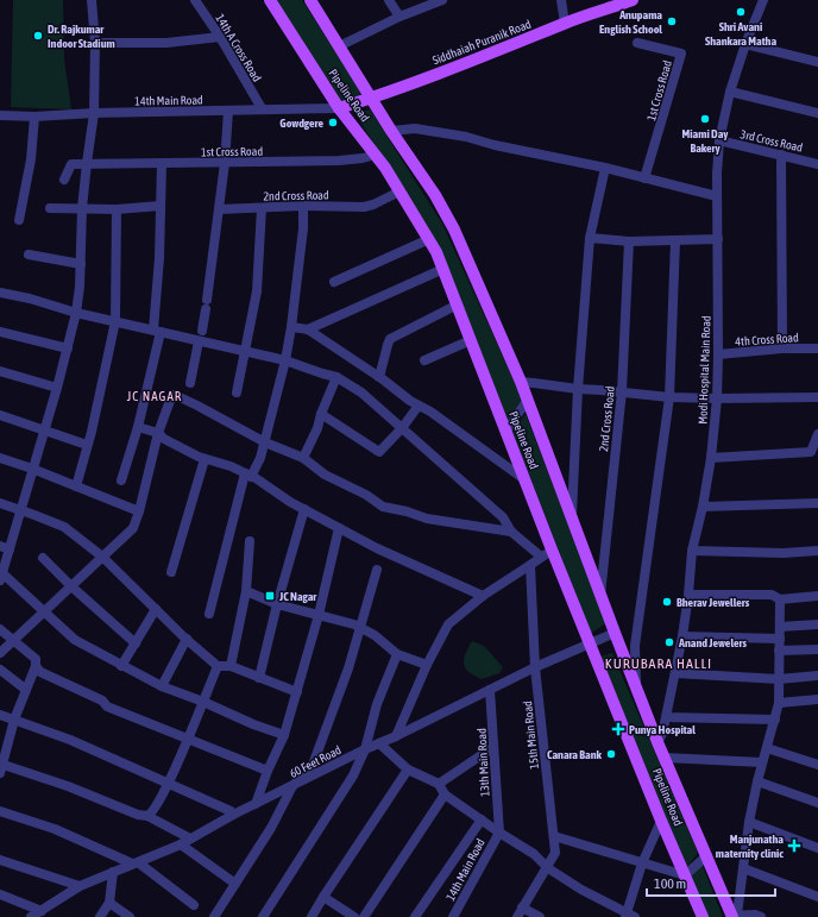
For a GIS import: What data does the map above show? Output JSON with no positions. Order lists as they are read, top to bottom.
{
  "streets": {
    "main road": ["Siddhaiah Puranik Road", "Pipeline Road"],
    "street": [
      "14th A Cross Road",
      "1st Cross Road",
      "14th Main Road",
      "3rd Cross Road",
      "2nd Cross Road",
      "4th Cross Road",
      "Modi Hospital Main Road",
      "15th Main Road",
      "60 Feet Road",
      "13th Main Road"
    ]
  },
  "crossings": [
    ["Siddhaiah Puranik Road", "Pipeline Road"],
    ["Siddhaiah Puranik Road", "14th Main Road"],
    ["14th A Cross Road", "14th Main Road"],
    ["1st Cross Road", "Pipeline Road"],
    ["Pipeline Road", "14th Main Road"],
    ["Pipeline Road", "2nd Cross Road"],
    ["Pipeline Road", "Modi Hospital Main Road"],
    ["Pipeline Road", "60 Feet Road"],
    ["14th Main Road", "13th Main Road"],
    ["3rd Cross Road", "Modi Hospital Main Road"],
    ["4th Cross Road", "Modi Hospital Main Road"],
    ["15th Main Road", "60 Feet Road"],
    ["60 Feet Road", "13th Main Road"]
  ],
  "districts": ["JC NAGAR", "KURUBARA HALLI"],
  "places": {
    "other": [
      "Shri Avani Shankara Matha",
      "Anupama English School",
      "Dr. Rajkumar Indoor Stadium",
      "Miami Day Bakery",
      "Gowdgere",
      "Bherav Jewellers",
      "Anand Jewelers",
      "Canara Bank"
    ],
    "transit": ["JC Nagar"],
    "health": ["Punya Hospital", "Manjunatha maternity clinic"]
  },
  "scale_bar": "100 m"
}
